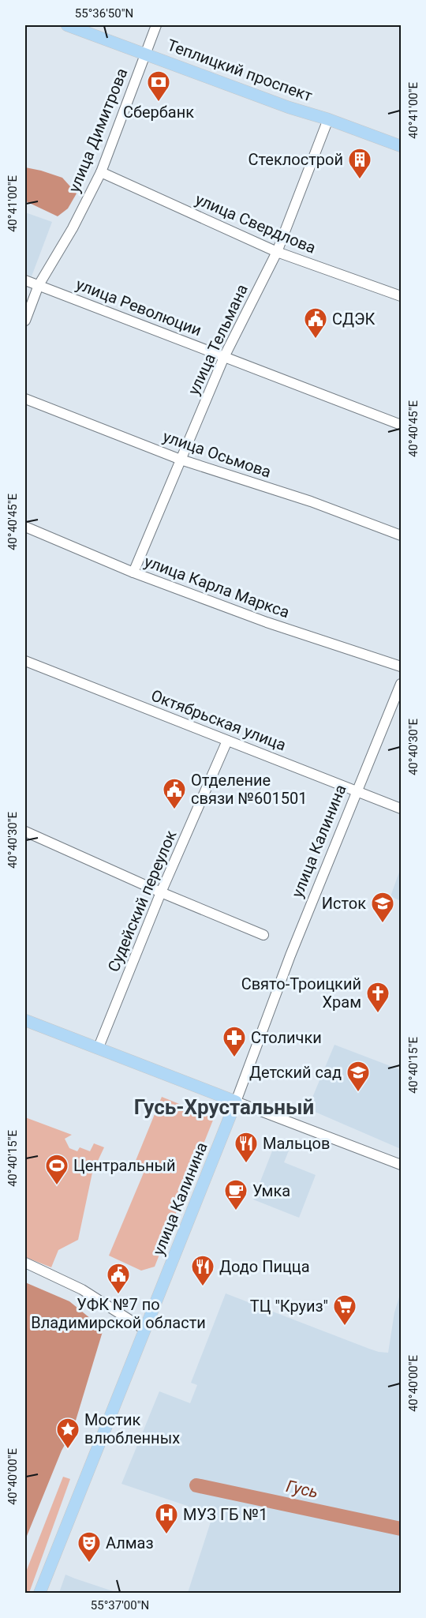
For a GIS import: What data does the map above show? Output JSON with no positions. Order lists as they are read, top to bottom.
{
  "streets": {
    "main road": ["Теплицкий проспект", "улица Калинина"],
    "street": [
      "улица Димитрова",
      "улица Свердлова",
      "улица Революции",
      "улица Тельмана",
      "улица Осьмова",
      "улица Карла Маркса",
      "Октябрьская улица",
      "Судейский переулок"
    ]
  },
  "crossings": [
    ["Теплицкий проспект", "улица Димитрова"],
    ["Теплицкий проспект", "улица Тельмана"],
    ["улица Димитрова", "улица Свердлова"],
    ["улица Димитрова", "улица Революции"],
    ["улица Свердлова", "улица Тельмана"],
    ["улица Революции", "улица Тельмана"],
    ["улица Тельмана", "улица Осьмова"],
    ["улица Тельмана", "улица Карла Маркса"],
    ["Октябрьская улица", "улица Калинина"],
    ["Октябрьская улица", "Судейский переулок"]
  ],
  "districts": ["Гусь-Хрустальный"],
  "water": ["Гусь"],
  "places": {
    "bank": ["Сбербанк"],
    "building": ["Стеклострой"],
    "public building": ["СДЭК", "Отделение связи №601501", "УФК №7 по Владимирской области"],
    "school or university": ["Исток", "Детский сад"],
    "church": ["Свято-Троицкий Храм"],
    "pharmacy": ["Столички"],
    "restaurant": ["Мальцов", "Додо Пицца"],
    "sports": ["Центральный"],
    "cafe": ["Умка"],
    "supermarket": ["ТЦ \"Круиз\""],
    "place": ["Мостик влюбленных"],
    "hospital": ["МУЗ ГБ №1"],
    "theatre": ["Алмаз"]
  },
  "coordinates": [
    "55°36'50\"N",
    "40°41'00\"E",
    "40°40'45\"E",
    "40°40'30\"E",
    "40°40'15\"E",
    "40°40'00\"E",
    "55°37'00\"N"
  ]
}
